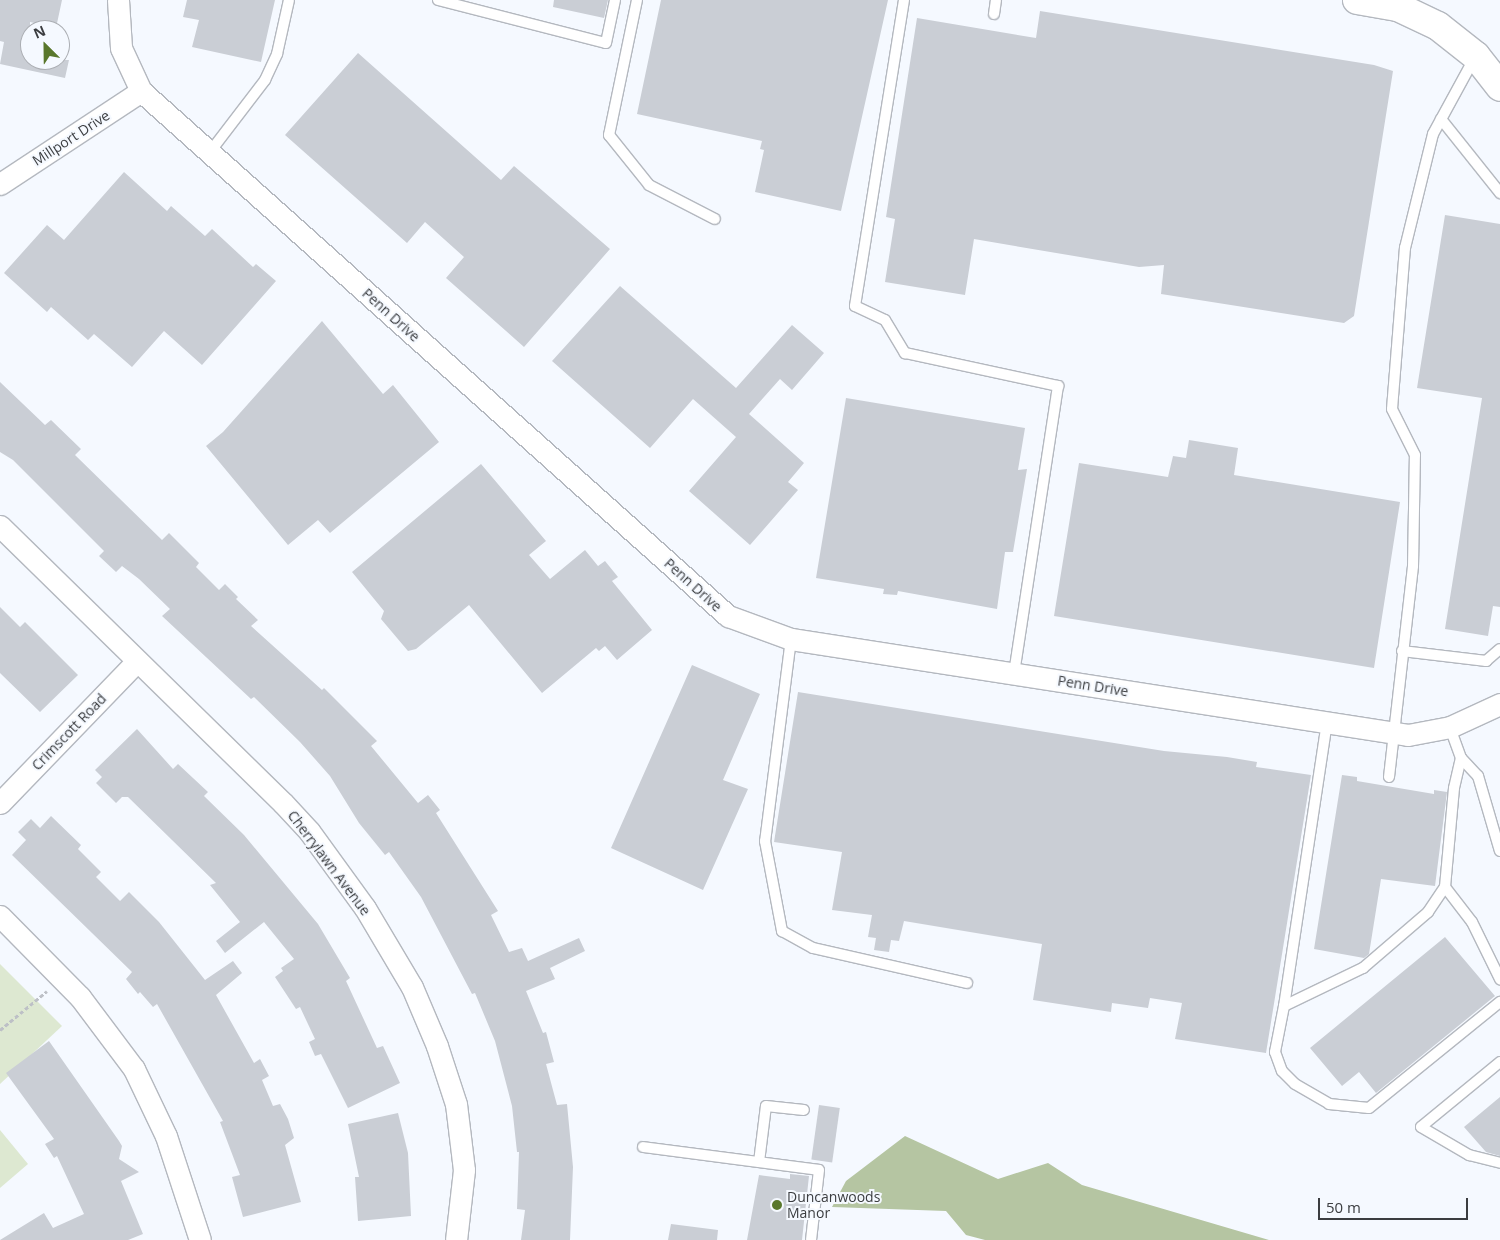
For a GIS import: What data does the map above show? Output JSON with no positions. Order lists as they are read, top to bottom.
{
  "streets": {
    "street": [
      "Millport Drive",
      "Penn Drive",
      "Crimscott Road",
      "Cherrylawn Avenue"
    ]
  },
  "crossings": [
    ["Millport Drive", "Penn Drive"],
    ["Crimscott Road", "Cherrylawn Avenue"]
  ],
  "places": ["Duncanwoods Manor"],
  "scale_bar": "50 m",
  "north": "top left"
}
